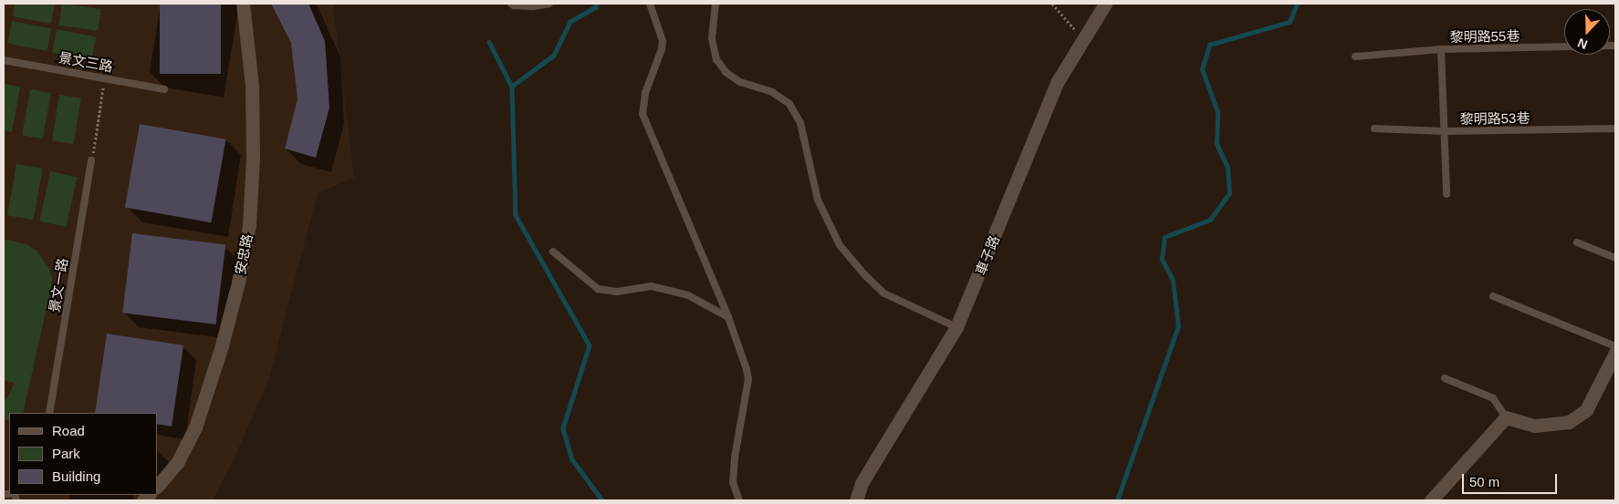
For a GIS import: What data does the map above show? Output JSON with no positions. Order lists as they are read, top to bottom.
{
  "streets": {
    "street": ["安忠路", "車子路"],
    "lane": [
      "黎明路55巷",
      "景文三路",
      "黎明路53巷",
      "景文一路"
    ]
  },
  "legend": ["Road", "Park", "Building"],
  "scale_bar": "50 m",
  "north": "bottom"
}
